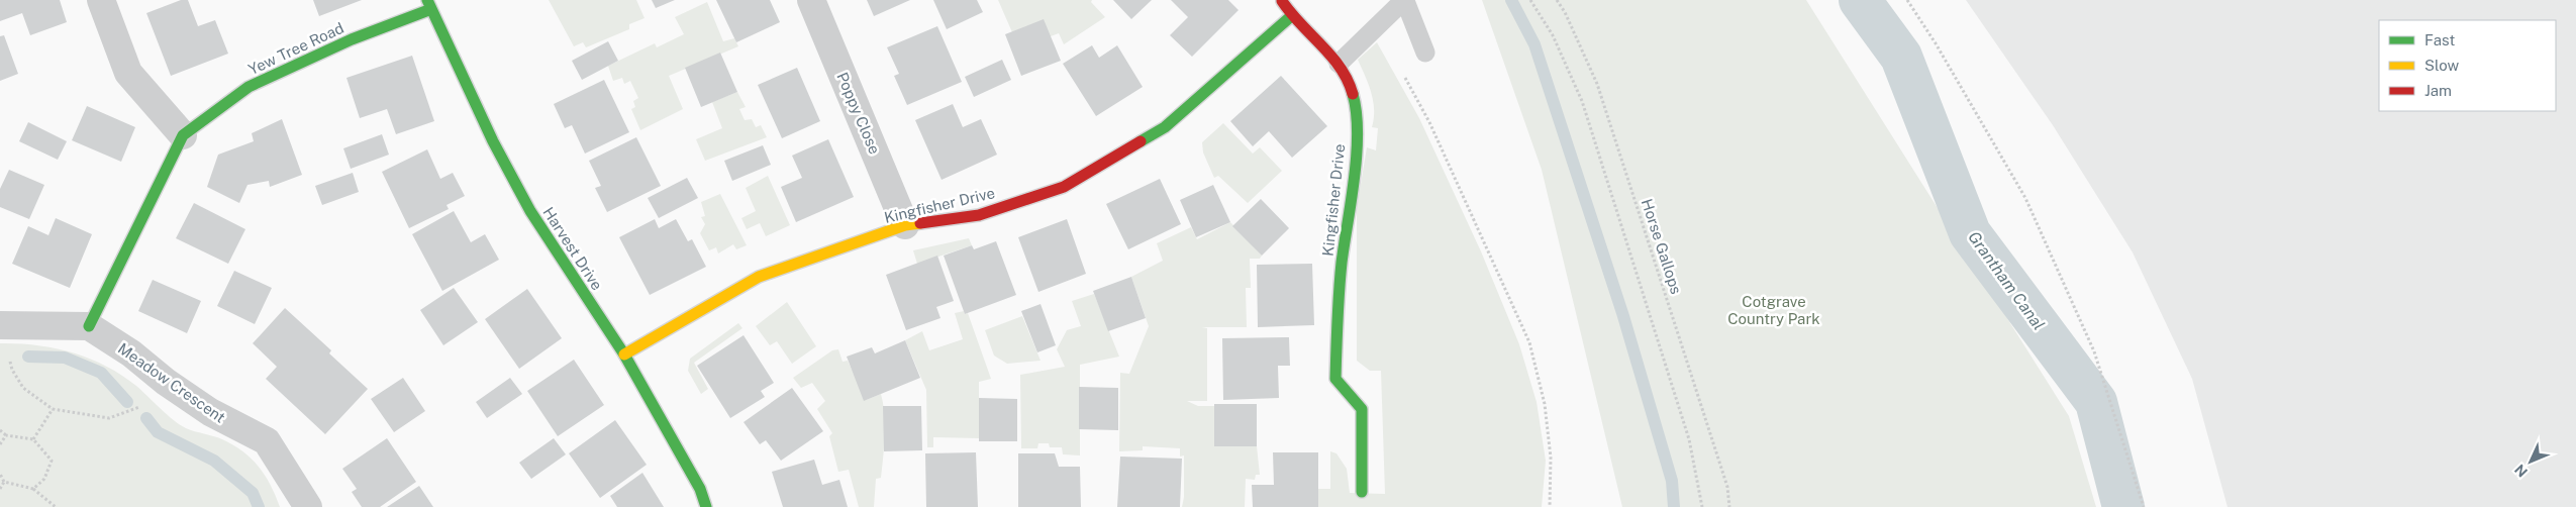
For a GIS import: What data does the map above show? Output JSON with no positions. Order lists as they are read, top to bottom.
{
  "streets": {
    "street": [
      "Yew Tree Road",
      "Poppy Close",
      "Kingfisher Drive",
      "Harvest Drive",
      "Meadow Crescent"
    ],
    "path": ["Horse Gallops"]
  },
  "crossings": [
    ["Yew Tree Road", "Harvest Drive"],
    ["Poppy Close", "Kingfisher Drive"],
    ["Kingfisher Drive", "Harvest Drive"]
  ],
  "water": ["Grantham Canal"],
  "parks": ["Cotgrave Country Park"],
  "legend": ["Fast", "Slow", "Jam"],
  "north": "bottom left"
}
